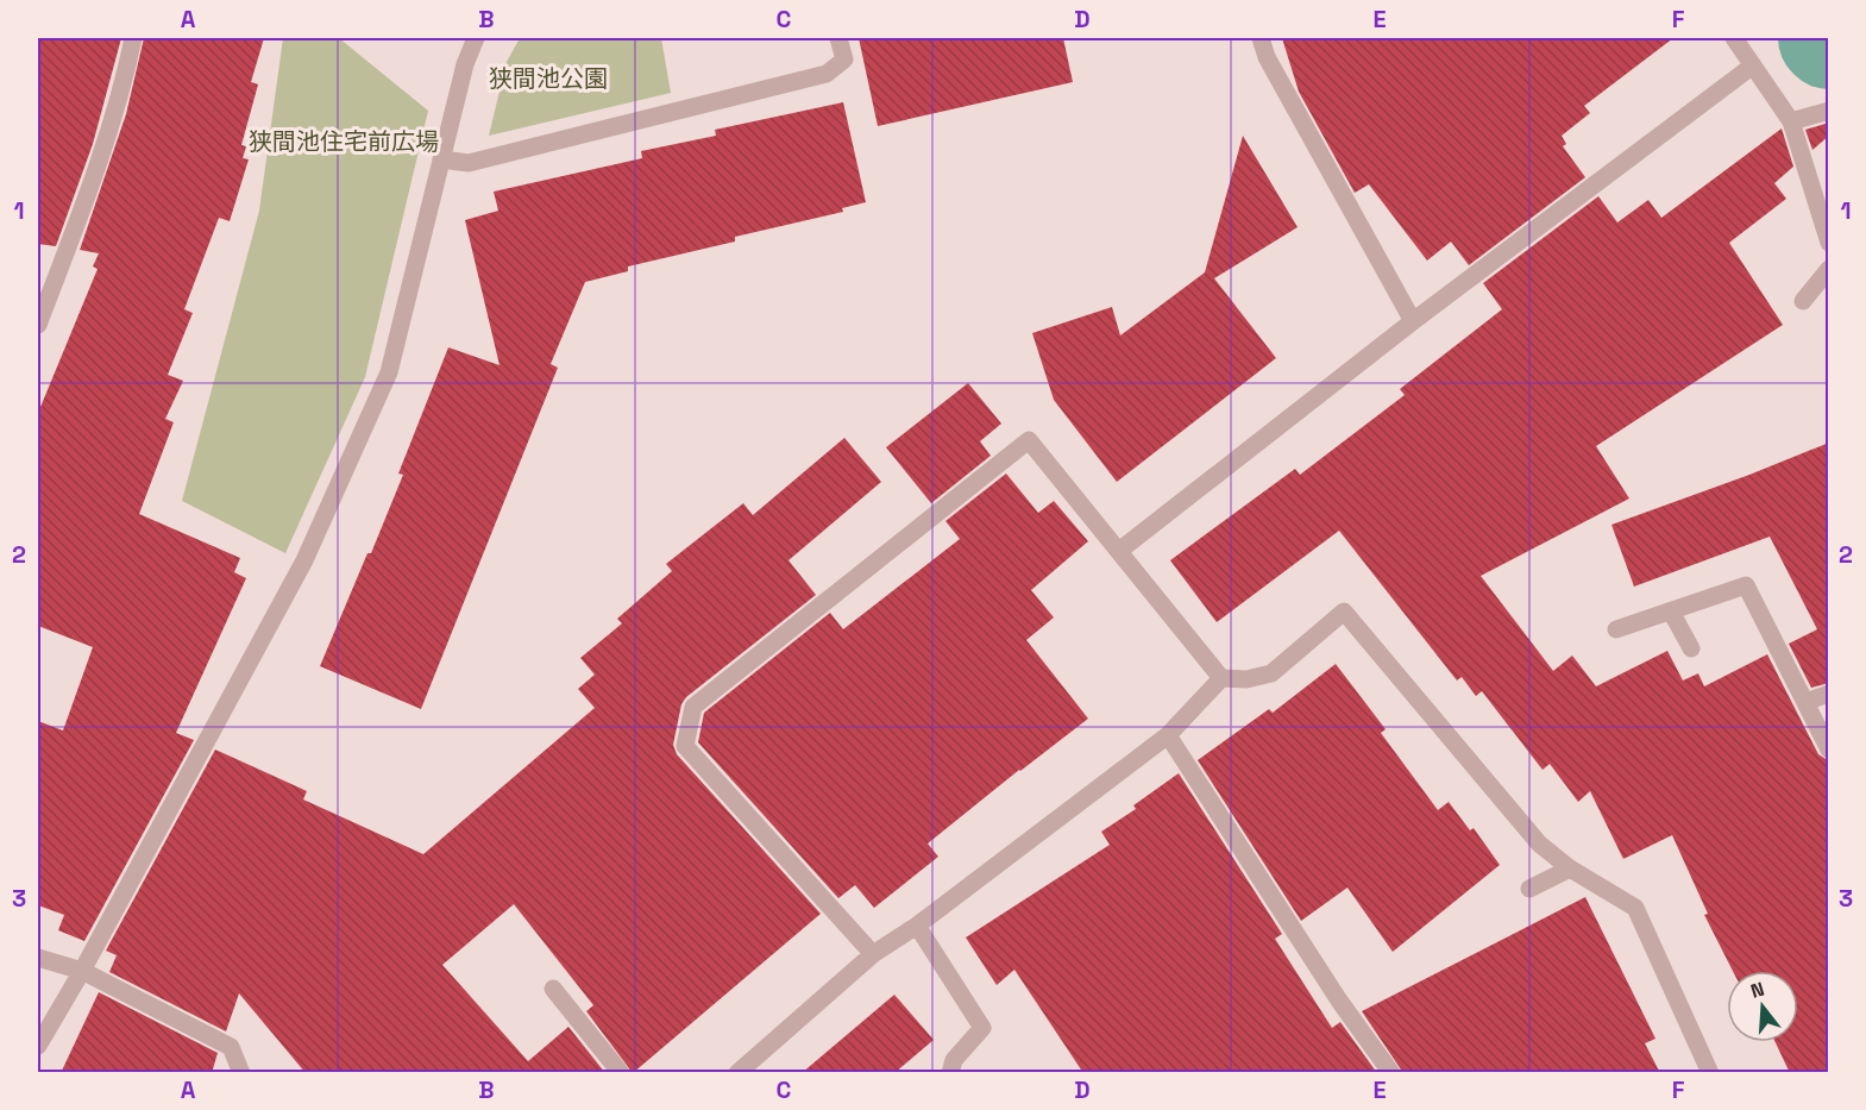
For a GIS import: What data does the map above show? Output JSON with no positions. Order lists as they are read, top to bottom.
{
  "parks": ["狭間池公園", "狭間池住宅前広場"],
  "north": "top",
  "grid": {
    "columns": [
      "A",
      "B",
      "C",
      "D",
      "E",
      "F"
    ],
    "rows": ["1", "2", "3"]
  }
}
